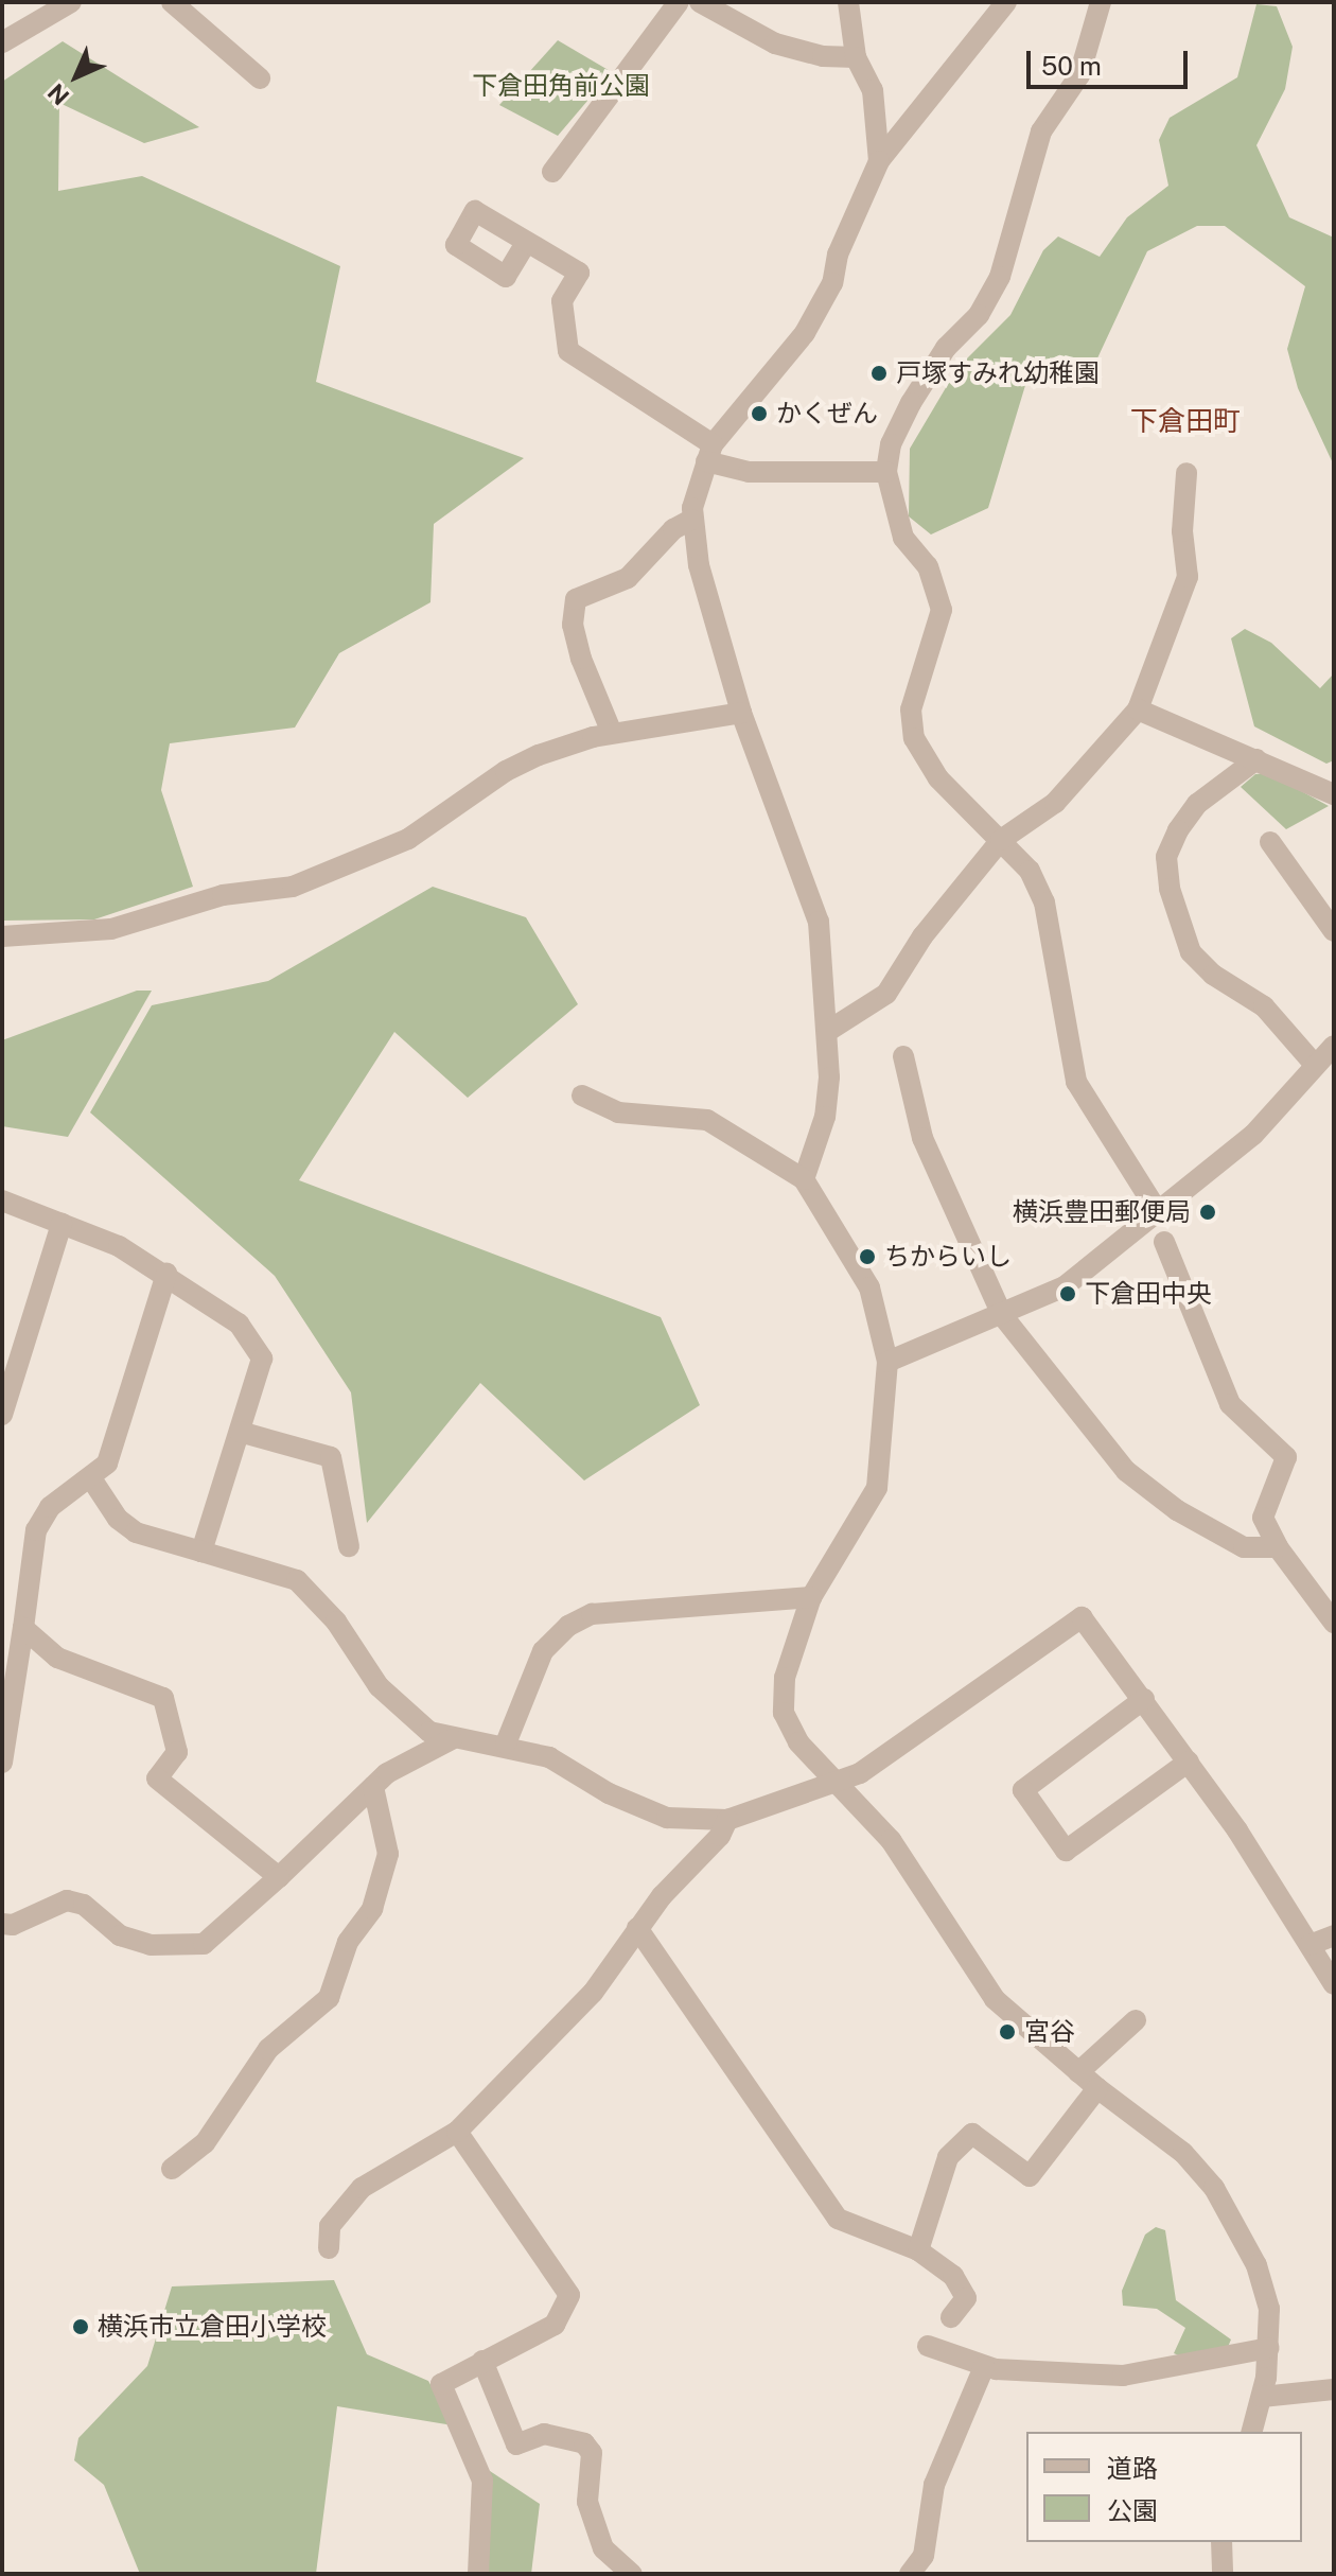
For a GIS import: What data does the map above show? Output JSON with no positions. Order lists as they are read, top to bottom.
{
  "districts": ["下倉田町"],
  "parks": ["下倉田角前公園"],
  "places": [
    "戸塚すみれ幼稚園",
    "かくぜん",
    "横浜豊田郵便局",
    "ちからいし",
    "下倉田中央",
    "宮谷",
    "横浜市立倉田小学校"
  ],
  "legend": ["道路", "公園"],
  "scale_bar": "50 m",
  "north": "bottom left"
}
